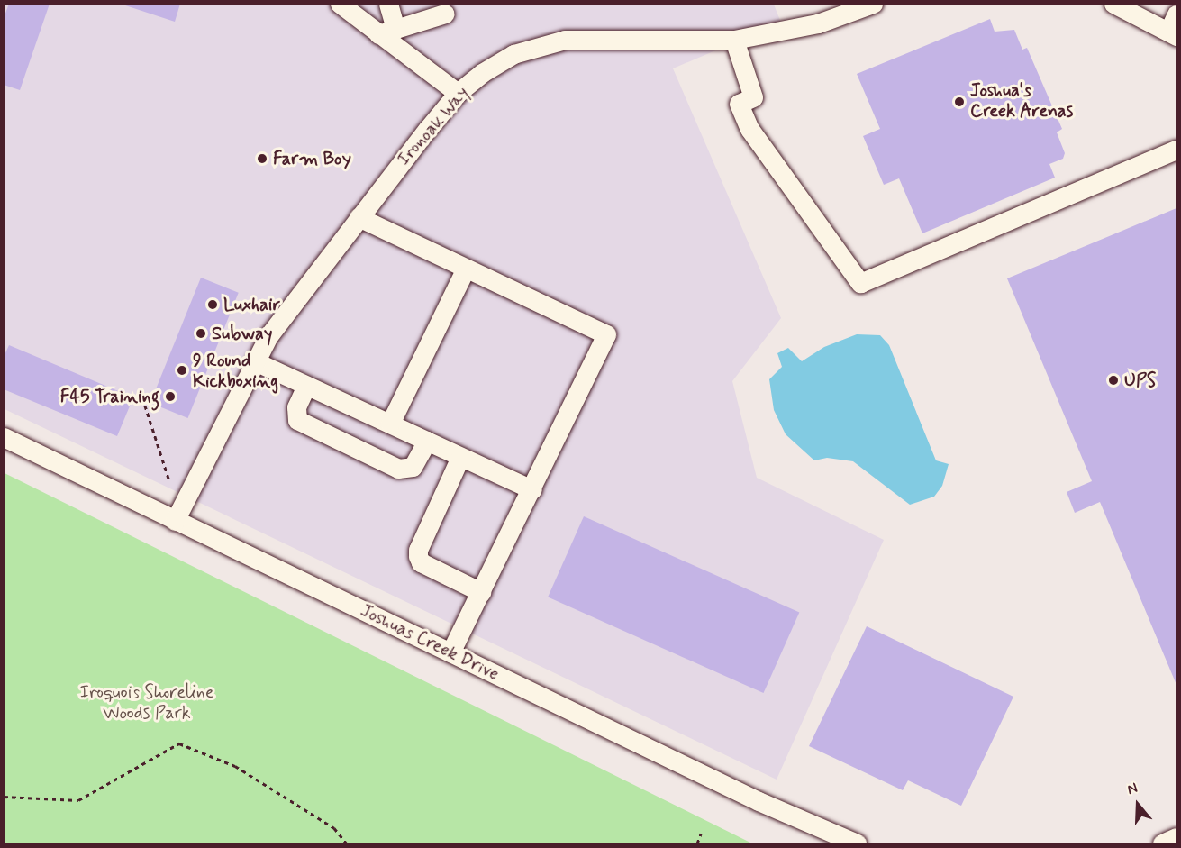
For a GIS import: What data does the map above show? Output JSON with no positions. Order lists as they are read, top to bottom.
{
  "streets": {
    "street": ["Ironoak Way", "Joshuas Creek Drive"]
  },
  "crossings": [
    ["Ironoak Way", "Joshuas Creek Drive"]
  ],
  "parks": ["Iroquois Shoreline Woods Park"],
  "places": [
    "Joshua's Creek Arenas",
    "Farm Boy",
    "Luxhair",
    "Subway",
    "9 Round Kickboxing",
    "UPS",
    "F45 Training"
  ],
  "north": "top"
}
